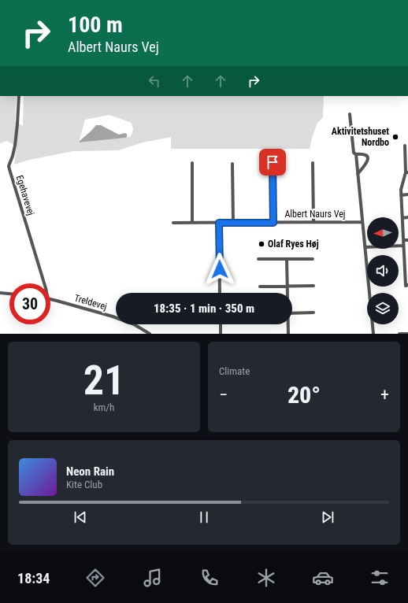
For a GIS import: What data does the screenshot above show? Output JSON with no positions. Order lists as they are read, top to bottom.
{
  "streets": {
    "street": ["Egehavevej", "Albert Naurs Vej", "Treldevej"]
  },
  "places": ["Aktivitetshuset Nordbo", "Olaf Ryes Høj"],
  "north": "left",
  "page": {
    "turn": ["100 m", "Albert Naurs Vej"],
    "limit": "30",
    "trip": "18:35 · 1 min · 350 m",
    "tile": [
      ["21", "km/h"],
      "Climate"
    ],
    "heat": ["−", "20°", "+"],
    "song": ["Neon Rain", "Kite Club"],
    "tabs": "18:34"
  }
}
